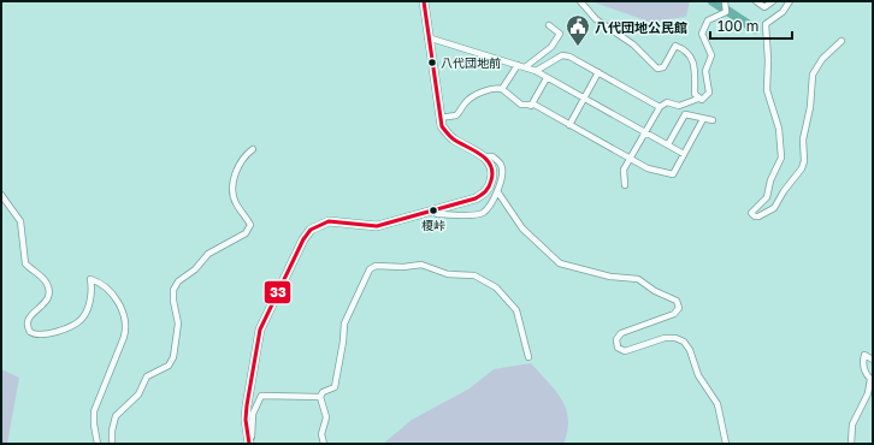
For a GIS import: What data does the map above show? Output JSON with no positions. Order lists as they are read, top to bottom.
{
  "places": {
    "public building": ["八代団地公民館"],
    "other": ["八代団地前", "榎峠"]
  },
  "lines": ["transit line 33"],
  "scale_bar": "100 m"
}
